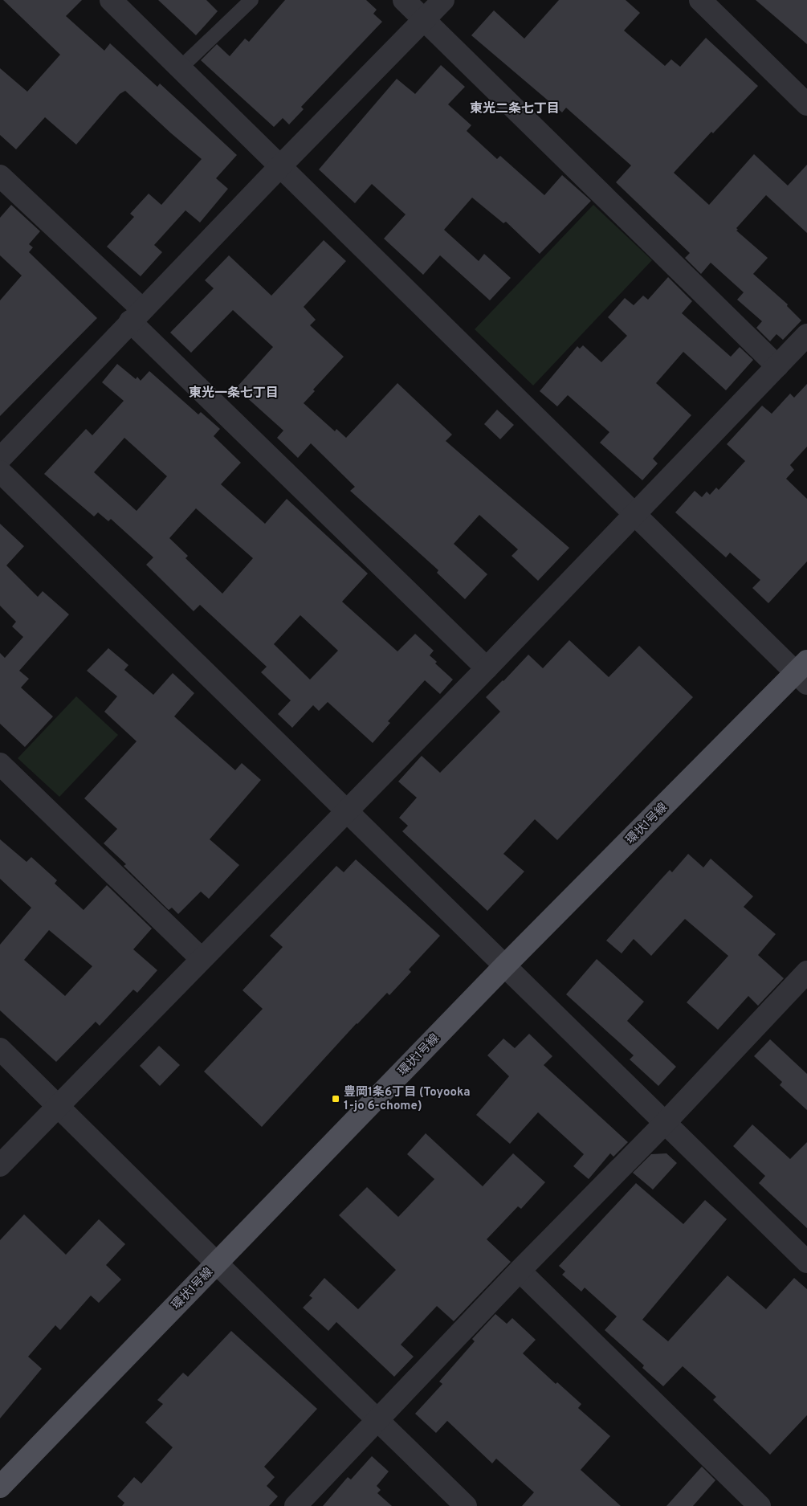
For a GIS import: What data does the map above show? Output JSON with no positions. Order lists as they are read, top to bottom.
{
  "streets": {
    "main road": ["環状1号線"]
  },
  "districts": ["東光二条七丁目", "東光一条七丁目"],
  "places": {
    "transit": ["豊岡1条6丁目 (Toyooka 1-jo 6-chome)"]
  }
}
